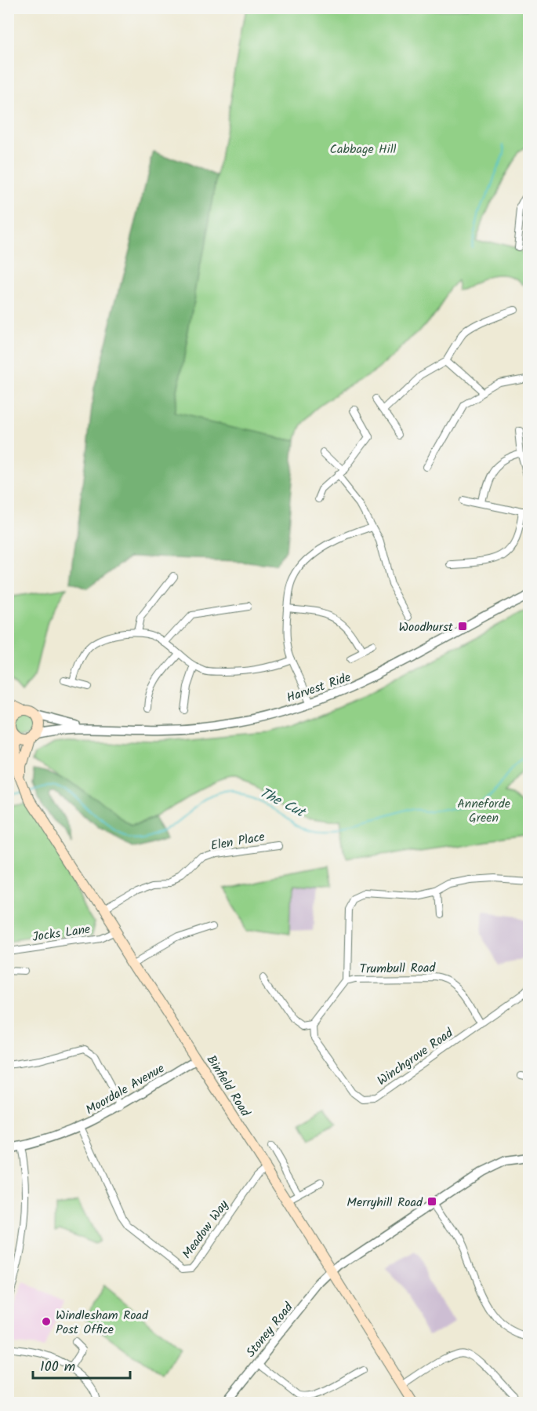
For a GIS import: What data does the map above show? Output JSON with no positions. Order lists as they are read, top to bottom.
{
  "streets": {
    "main road": ["Binfield Road"],
    "street": [
      "Harvest Ride",
      "Elen Place",
      "Jocks Lane",
      "Trumbull Road",
      "Winchgrove Road",
      "Moordale Avenue",
      "Meadow Way",
      "Stoney Road"
    ]
  },
  "crossings": [
    ["Harvest Ride", "Binfield Road"],
    ["Elen Place", "Binfield Road"],
    ["Jocks Lane", "Binfield Road"],
    ["Trumbull Road", "Winchgrove Road"],
    ["Binfield Road", "Moordale Avenue"],
    ["Binfield Road", "Meadow Way"],
    ["Binfield Road", "Stoney Road"],
    ["Moordale Avenue", "Meadow Way"]
  ],
  "water": ["The Cut"],
  "parks": ["Cabbage Hill", "Anneforde Green"],
  "places": {
    "transit": ["Woodhurst", "Merryhill Road"],
    "other": ["Windlesham Road Post Office"]
  },
  "scale_bar": "100 m"
}
